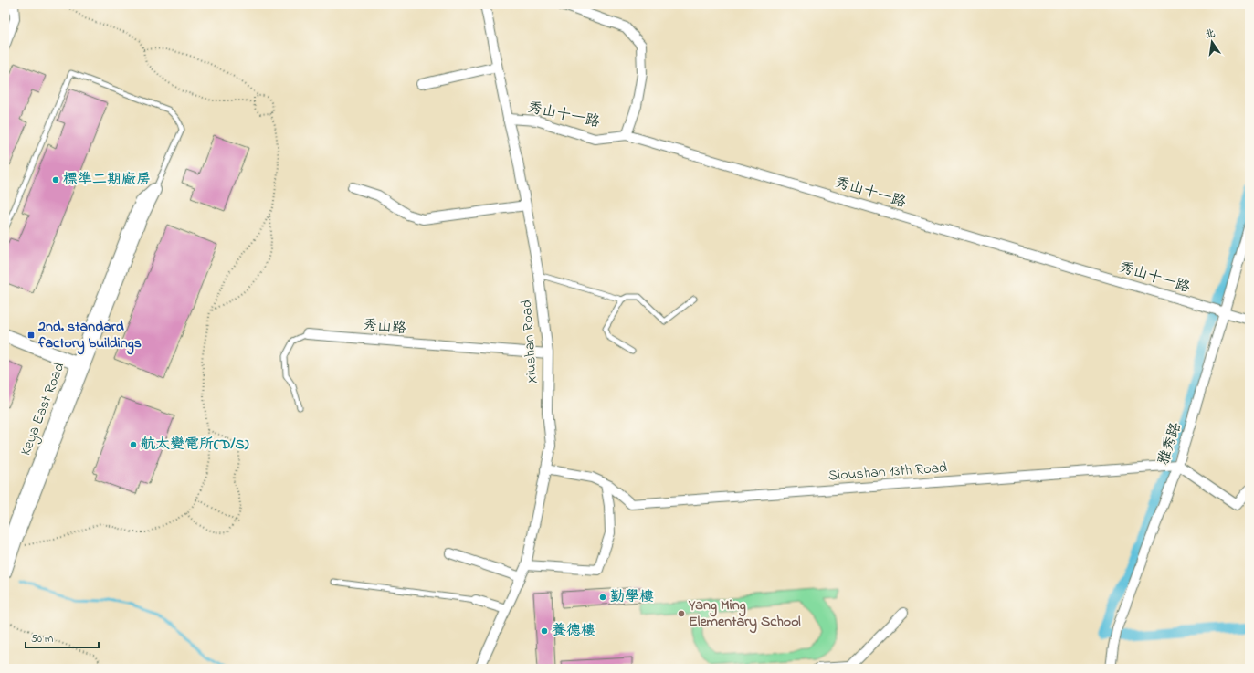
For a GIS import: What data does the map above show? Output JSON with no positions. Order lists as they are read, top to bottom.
{
  "streets": {
    "street": [
      "秀山十一路",
      "秀山路",
      "Xiushan Road",
      "Keya East Road",
      "雅秀路",
      "Sioushan 13th Road"
    ]
  },
  "crossings": [
    ["秀山十一路", "Xiushan Road"],
    ["秀山十一路", "雅秀路"],
    ["秀山路", "Xiushan Road"],
    ["Xiushan Road", "Sioushan 13th Road"],
    ["雅秀路", "Sioushan 13th Road"]
  ],
  "places": {
    "other": [
      "標準二期廠房",
      "航太變電所(D/S)",
      "勤學樓",
      "Yang Ming Elementary School",
      "養德樓"
    ],
    "transit": ["2nd. standard factory buildings"]
  },
  "scale_bar": "50 m",
  "north": "top"
}
